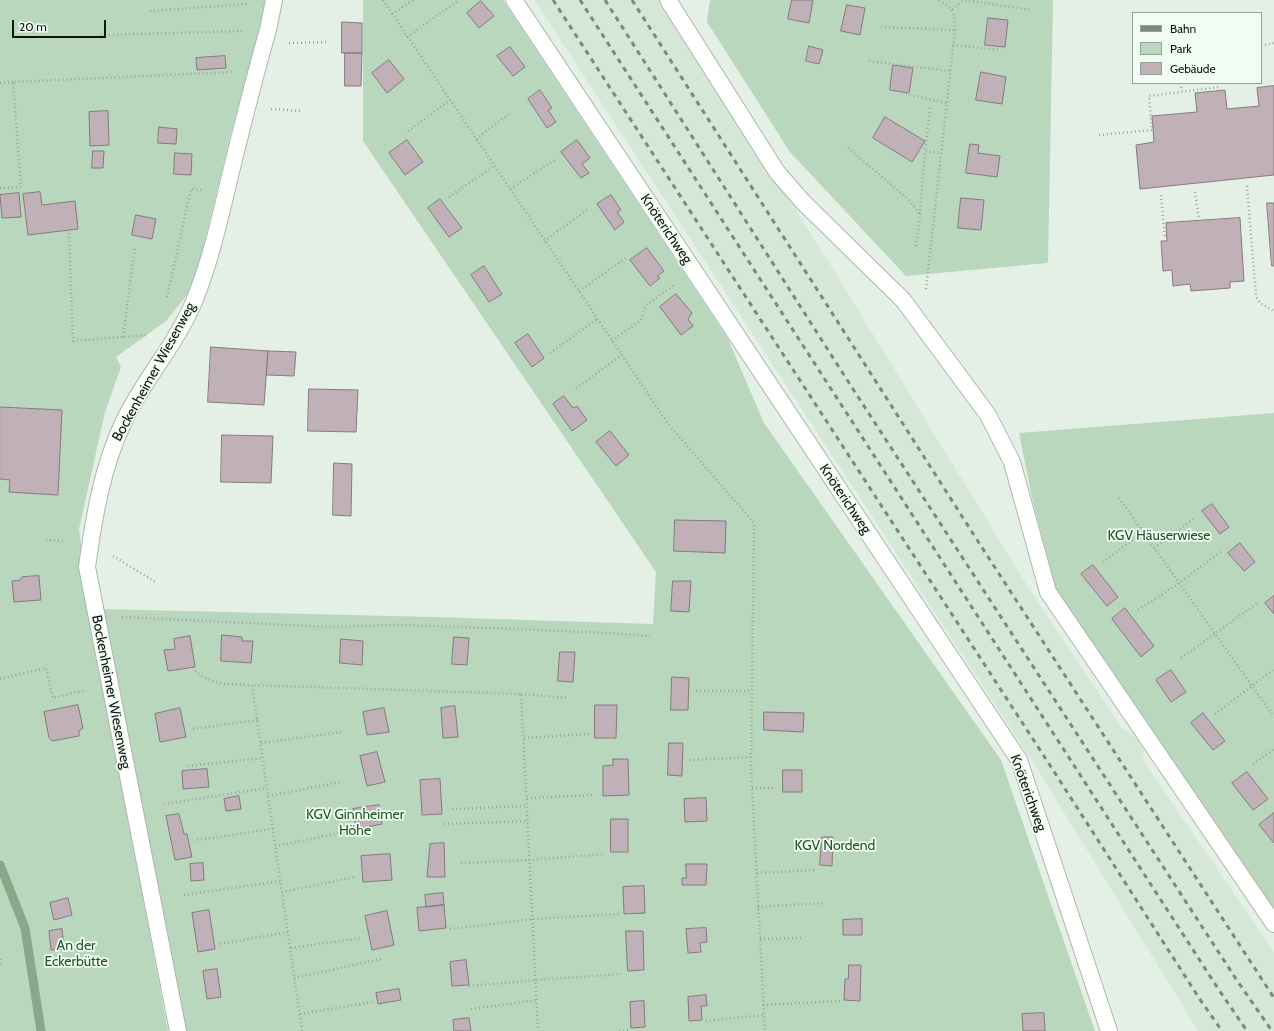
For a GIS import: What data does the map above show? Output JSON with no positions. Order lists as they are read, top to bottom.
{
  "streets": {
    "lane": ["Knöterichweg", "Bockenheimer Wiesenweg"]
  },
  "parks": [
    "KGV Häuserwiese",
    "KGV Ginnheimer Höhe",
    "KGV Nordend",
    "An der Eckerbütte"
  ],
  "legend": ["Bahn", "Park", "Gebäude"],
  "scale_bar": "20 m"
}
